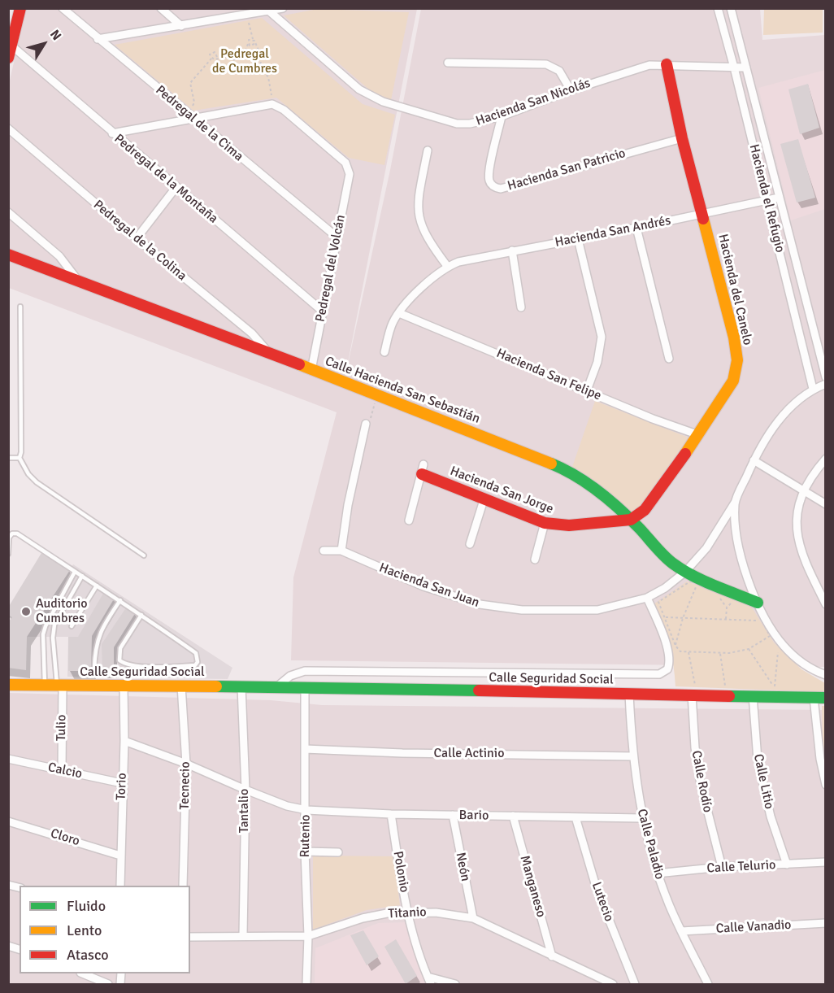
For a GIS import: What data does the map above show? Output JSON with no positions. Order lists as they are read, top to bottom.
{
  "streets": {
    "street": [
      "Hacienda San Nicolás",
      "Pedregal de la Cima",
      "Hacienda San Patricio",
      "Pedregal de la Montaña",
      "Hacienda el Refugio",
      "Hacienda San Andrés",
      "Pedregal de la Colina",
      "Pedregal del Volcán",
      "Hacienda del Canelo",
      "Hacienda San Felipe",
      "Calle Hacienda San Sebastián",
      "Hacienda San Jorge",
      "Hacienda San Juan",
      "Calle Seguridad Social",
      "Tulio",
      "Calle Actinio",
      "Calcio",
      "Calle Rodío",
      "Calle Litio",
      "Tecnecio",
      "Torio",
      "Tantalio",
      "Bario",
      "Rutenio",
      "Cloro",
      "Calle Paladio",
      "Neón",
      "Calle Telurio",
      "Polonio",
      "Manganeso",
      "Lutecio",
      "Titanio",
      "Calle Vanadio"
    ]
  },
  "crossings": [
    ["Hacienda San Nicolás", "Hacienda San Patricio"],
    ["Hacienda San Nicolás", "Hacienda el Refugio"],
    ["Hacienda San Nicolás", "Hacienda del Canelo"],
    ["Pedregal de la Cima", "Pedregal del Volcán"],
    ["Hacienda San Patricio", "Hacienda del Canelo"],
    ["Pedregal de la Montaña", "Pedregal del Volcán"],
    ["Hacienda el Refugio", "Hacienda San Andrés"],
    ["Hacienda el Refugio", "Hacienda San Juan"],
    ["Hacienda San Andrés", "Hacienda del Canelo"],
    ["Pedregal de la Colina", "Calle Hacienda San Sebastián"],
    ["Pedregal del Volcán", "Calle Hacienda San Sebastián"],
    ["Hacienda del Canelo", "Hacienda San Felipe"],
    ["Hacienda del Canelo", "Calle Hacienda San Sebastián"],
    ["Hacienda del Canelo", "Hacienda San Jorge"],
    ["Calle Hacienda San Sebastián", "Hacienda San Jorge"],
    ["Calle Hacienda San Sebastián", "Hacienda San Juan"],
    ["Hacienda San Juan", "Calle Seguridad Social"],
    ["Calle Seguridad Social", "Tulio"],
    ["Calle Seguridad Social", "Calle Rodío"],
    ["Calle Seguridad Social", "Calle Litio"],
    ["Calle Seguridad Social", "Tecnecio"],
    ["Calle Seguridad Social", "Torio"],
    ["Calle Seguridad Social", "Tantalio"],
    ["Calle Seguridad Social", "Rutenio"],
    ["Calle Seguridad Social", "Calle Paladio"],
    ["Tulio", "Calcio"],
    ["Calle Actinio", "Rutenio"],
    ["Calle Actinio", "Calle Paladio"],
    ["Calcio", "Torio"],
    ["Calle Rodío", "Calle Telurio"],
    ["Calle Litio", "Calle Telurio"],
    ["Tecnecio", "Bario"],
    ["Torio", "Bario"],
    ["Torio", "Cloro"],
    ["Tantalio", "Bario"],
    ["Tantalio", "Titanio"],
    ["Bario", "Rutenio"],
    ["Bario", "Calle Paladio"],
    ["Bario", "Neón"],
    ["Bario", "Polonio"],
    ["Bario", "Manganeso"],
    ["Bario", "Lutecio"],
    ["Rutenio", "Titanio"],
    ["Calle Paladio", "Calle Telurio"],
    ["Calle Paladio", "Calle Vanadio"],
    ["Neón", "Titanio"],
    ["Polonio", "Titanio"],
    ["Manganeso", "Titanio"]
  ],
  "parks": ["Pedregal de Cumbres"],
  "places": ["Auditorio Cumbres"],
  "legend": ["Fluido", "Lento", "Atasco"],
  "north": "top right"
}
